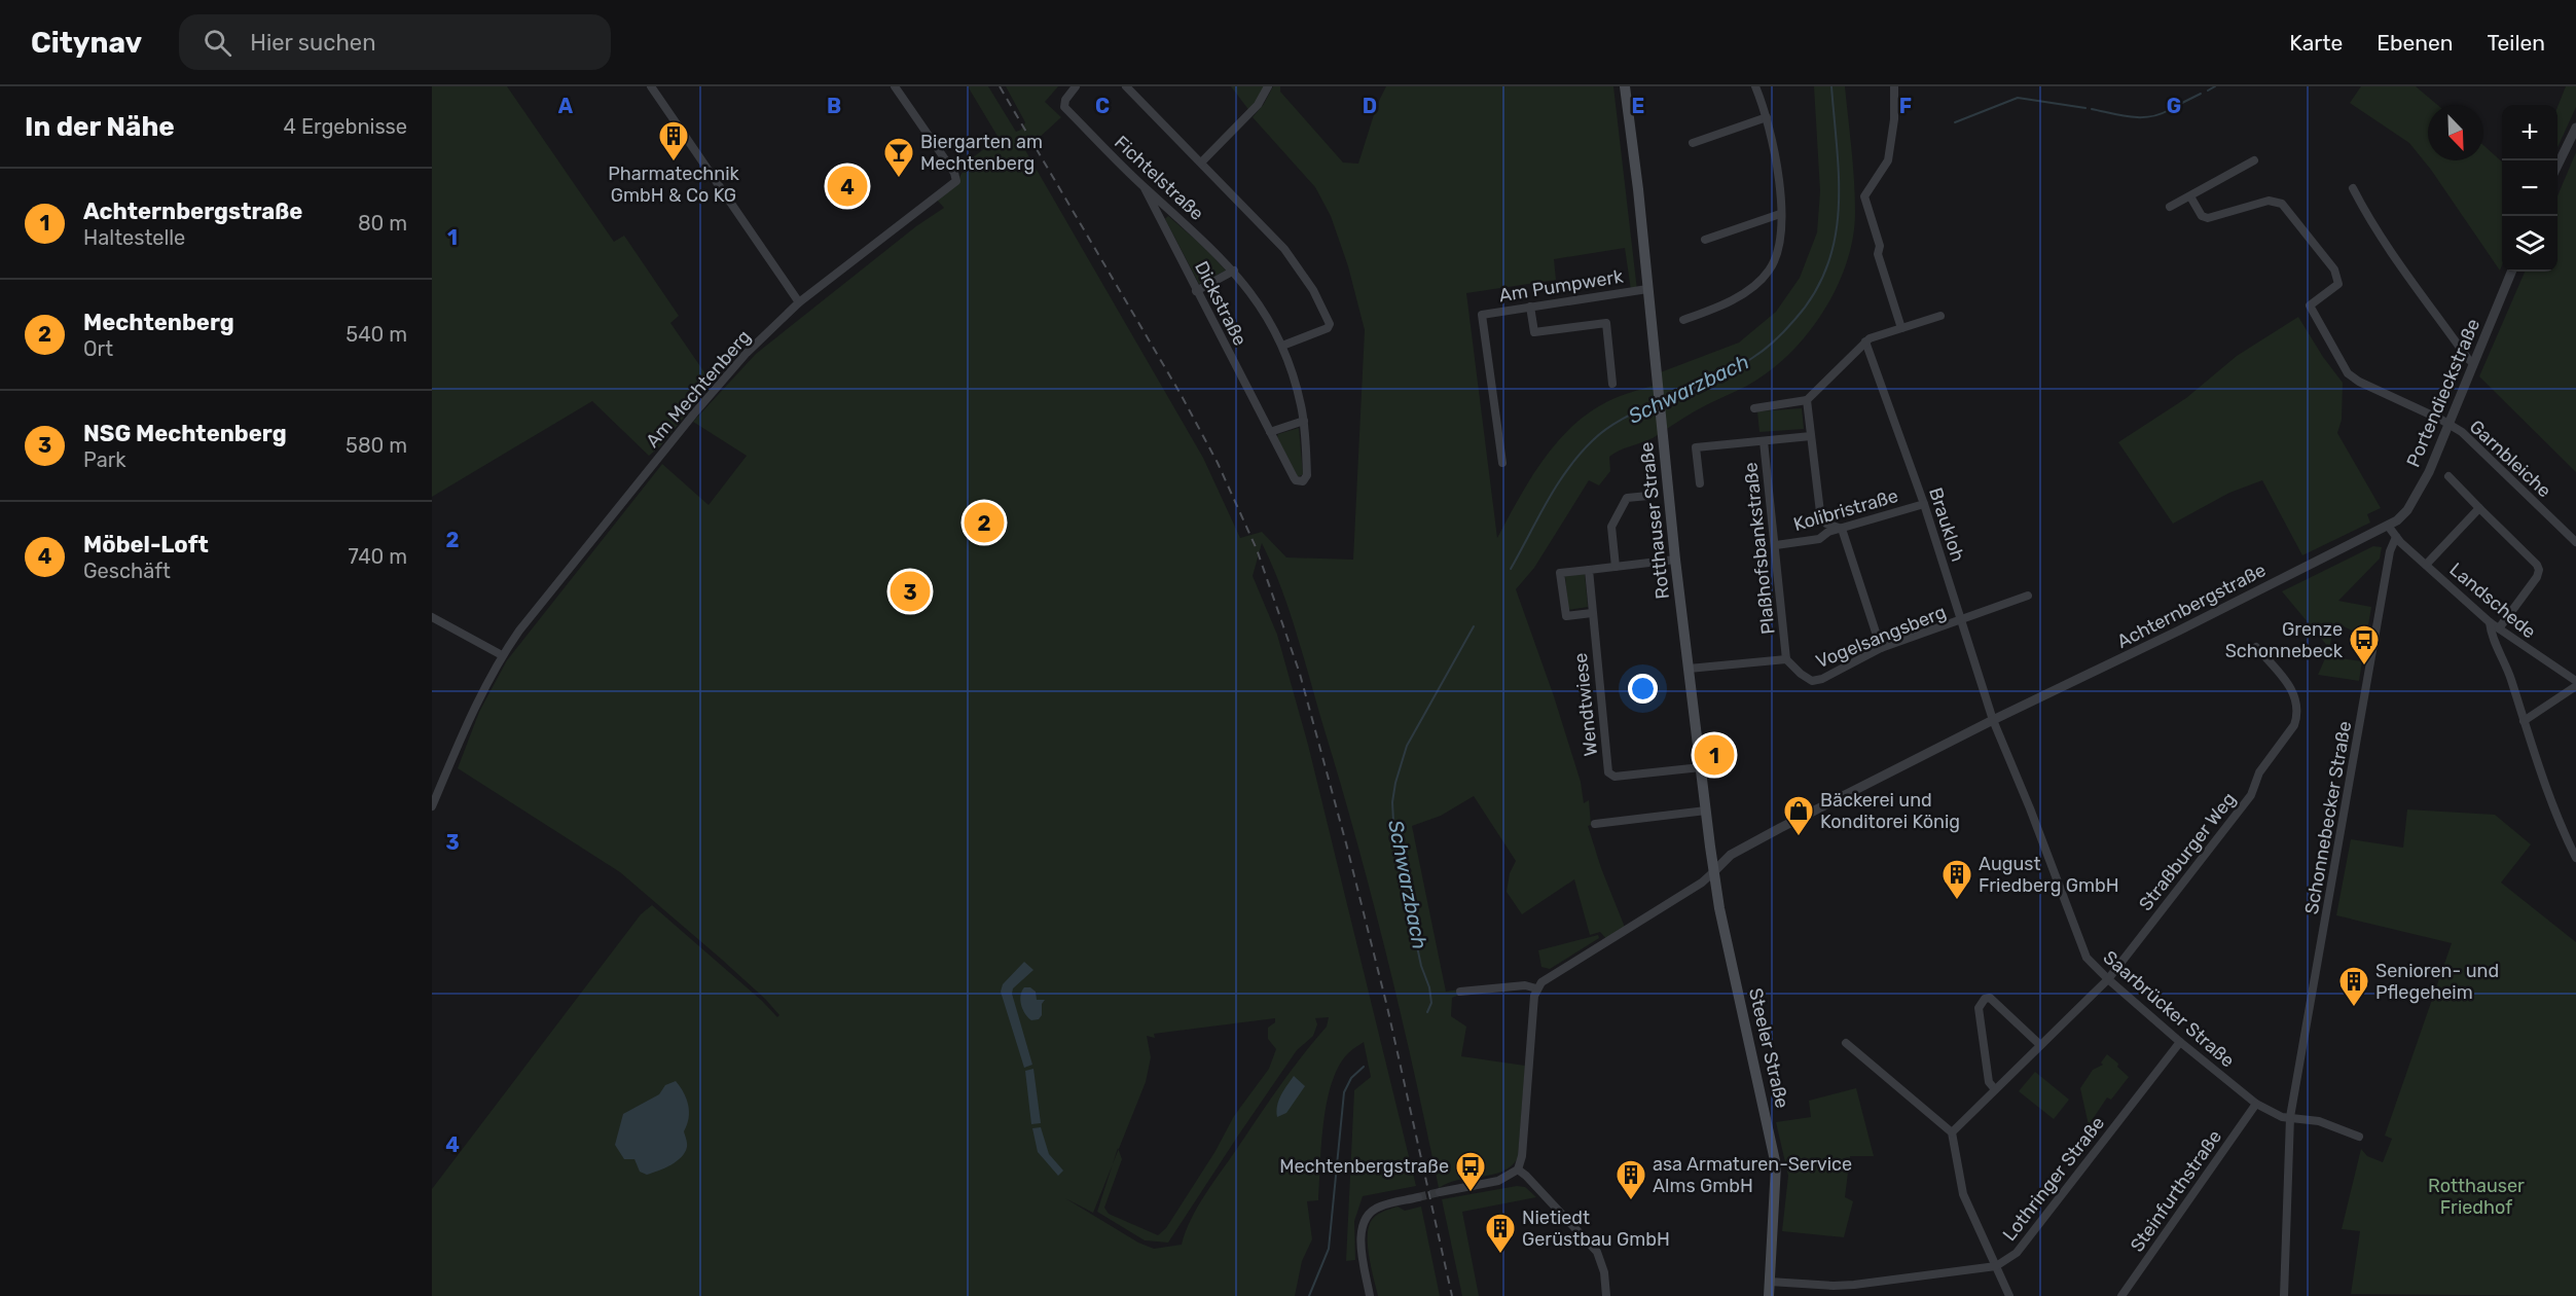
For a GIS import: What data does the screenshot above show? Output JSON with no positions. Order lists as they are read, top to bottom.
{
  "streets": {
    "main road": ["Rotthauser Straße", "Steeler Straße"],
    "street": [
      "Fichtelstraße",
      "Am Pumpwerk",
      "Dickstraße",
      "Am Mechtenberg",
      "Portendieckstraße",
      "Garnbleiche",
      "Kolibristraße",
      "Braukloh",
      "Plaßhofsbankstraße",
      "Landschede",
      "Achternbergstraße",
      "Vogelsangsberg",
      "Wendtwiese",
      "Schonnebecker Straße",
      "Straßburger Weg",
      "Saarbrücker Straße",
      "Lothringer Straße",
      "Steinfurthstraße"
    ]
  },
  "crossings": [
    ["Fichtelstraße", "Dickstraße"],
    ["Am Pumpwerk", "Rotthauser Straße"],
    ["Portendieckstraße", "Garnbleiche"],
    ["Portendieckstraße", "Achternbergstraße"],
    ["Kolibristraße", "Braukloh"],
    ["Kolibristraße", "Plaßhofsbankstraße"],
    ["Rotthauser Straße", "Plaßhofsbankstraße"],
    ["Rotthauser Straße", "Wendtwiese"],
    ["Rotthauser Straße", "Steeler Straße"],
    ["Braukloh", "Achternbergstraße"],
    ["Braukloh", "Vogelsangsberg"],
    ["Braukloh", "Saarbrücker Straße"],
    ["Plaßhofsbankstraße", "Vogelsangsberg"],
    ["Landschede", "Schonnebecker Straße"],
    ["Achternbergstraße", "Saarbrücker Straße"],
    ["Achternbergstraße", "Steeler Straße"],
    ["Wendtwiese", "Steeler Straße"],
    ["Schonnebecker Straße", "Saarbrücker Straße"],
    ["Straßburger Weg", "Saarbrücker Straße"],
    ["Saarbrücker Straße", "Lothringer Straße"],
    ["Saarbrücker Straße", "Steinfurthstraße"],
    ["Steeler Straße", "Lothringer Straße"]
  ],
  "water": ["Schwarzbach"],
  "parks": ["Rotthauser Friedhof"],
  "places": {
    "building": [
      "Pharmatechnik GmbH & Co KG",
      "August Friedberg GmbH",
      "Senioren- und Pflegeheim",
      "asa Armaturen-Service Alms GmbH",
      "Nietiedt Gerüstbau GmbH"
    ],
    "bar": ["Biergarten am Mechtenberg"],
    "bus stop": ["Grenze Schonnebeck", "Mechtenbergstraße"],
    "shop": ["Bäckerei und Konditorei König"]
  },
  "north": "bottom right",
  "page": {
    "header": "Citynav",
    "search": "Hier suchen",
    "nav": ["Karte", "Ebenen", "Teilen"],
    "heading": ["In der Nähe", "4 Ergebnisse"],
    "map_buttons": ["+", "−"],
    "pins": [
      "4",
      "2",
      "3",
      "1"
    ],
    "list": [
      {
        "mark": "1",
        "name": "Achternbergstraße",
        "note": "Haltestelle",
        "value": "80 m"
      },
      {
        "mark": "2",
        "name": "Mechtenberg",
        "note": "Ort",
        "value": "540 m"
      },
      {
        "mark": "3",
        "name": "NSG Mechtenberg",
        "note": "Park",
        "value": "580 m"
      },
      {
        "mark": "4",
        "name": "Möbel-Loft",
        "note": "Geschäft",
        "value": "740 m"
      }
    ]
  },
  "grid": {
    "columns": [
      "A",
      "B",
      "C",
      "D",
      "E",
      "F",
      "G"
    ],
    "rows": [
      "1",
      "2",
      "3",
      "4"
    ]
  }
}
